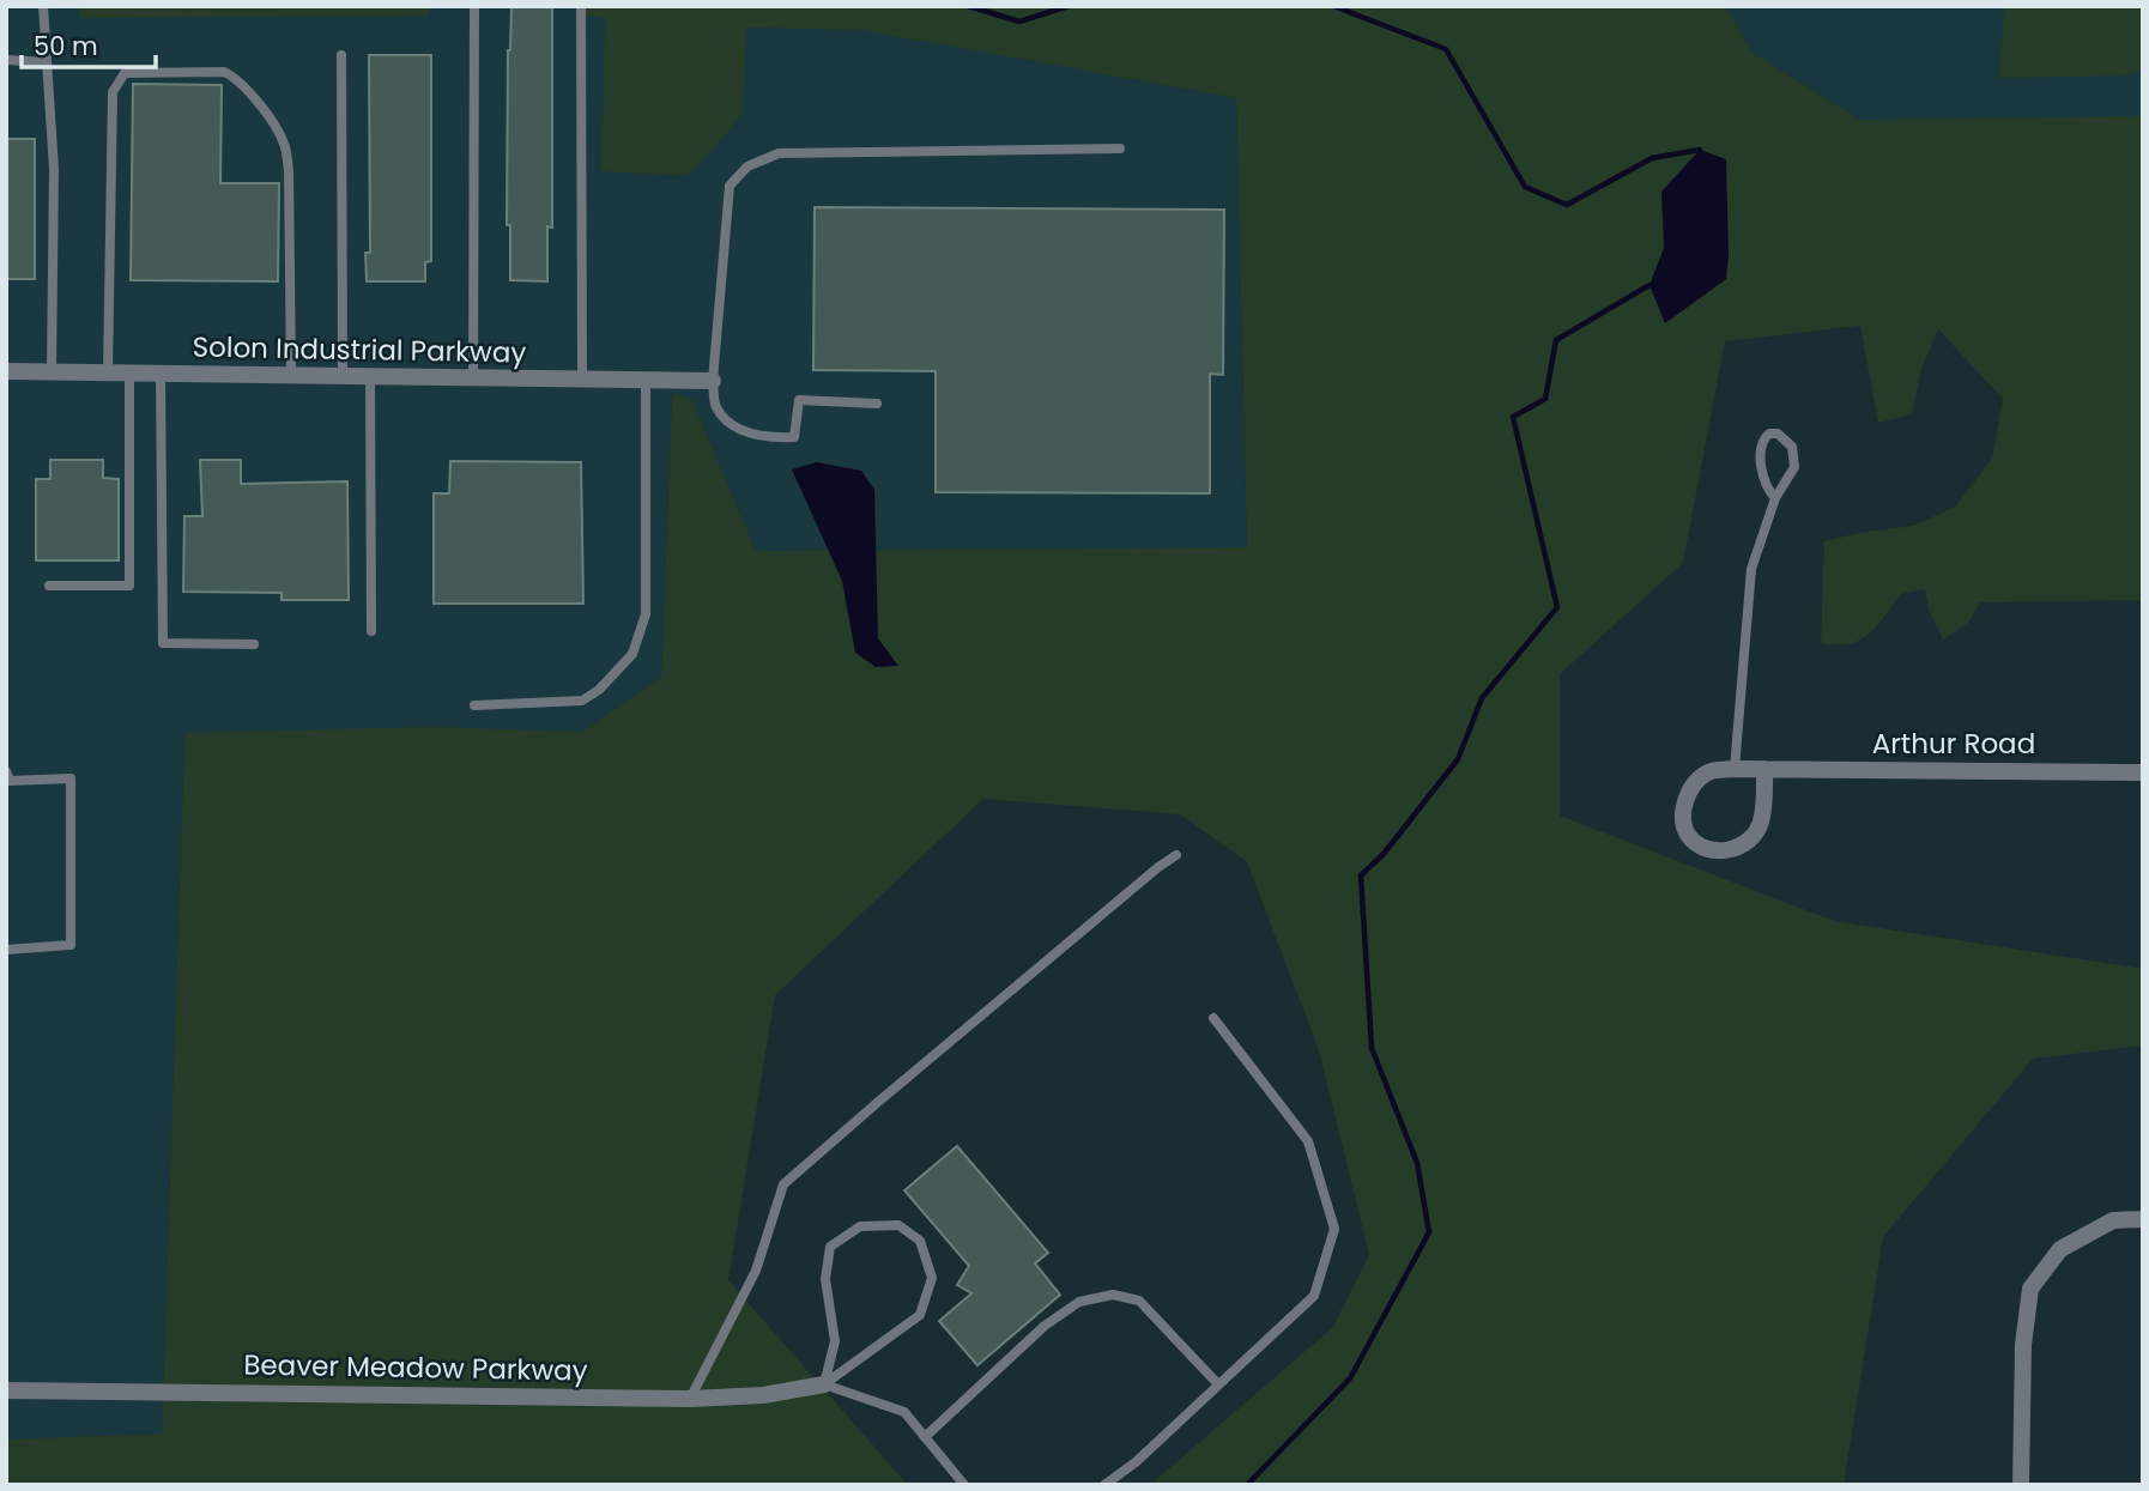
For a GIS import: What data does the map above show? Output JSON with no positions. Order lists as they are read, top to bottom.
{
  "streets": {
    "street": ["Solon Industrial Parkway", "Arthur Road", "Beaver Meadow Parkway"]
  },
  "scale_bar": "50 m"
}
